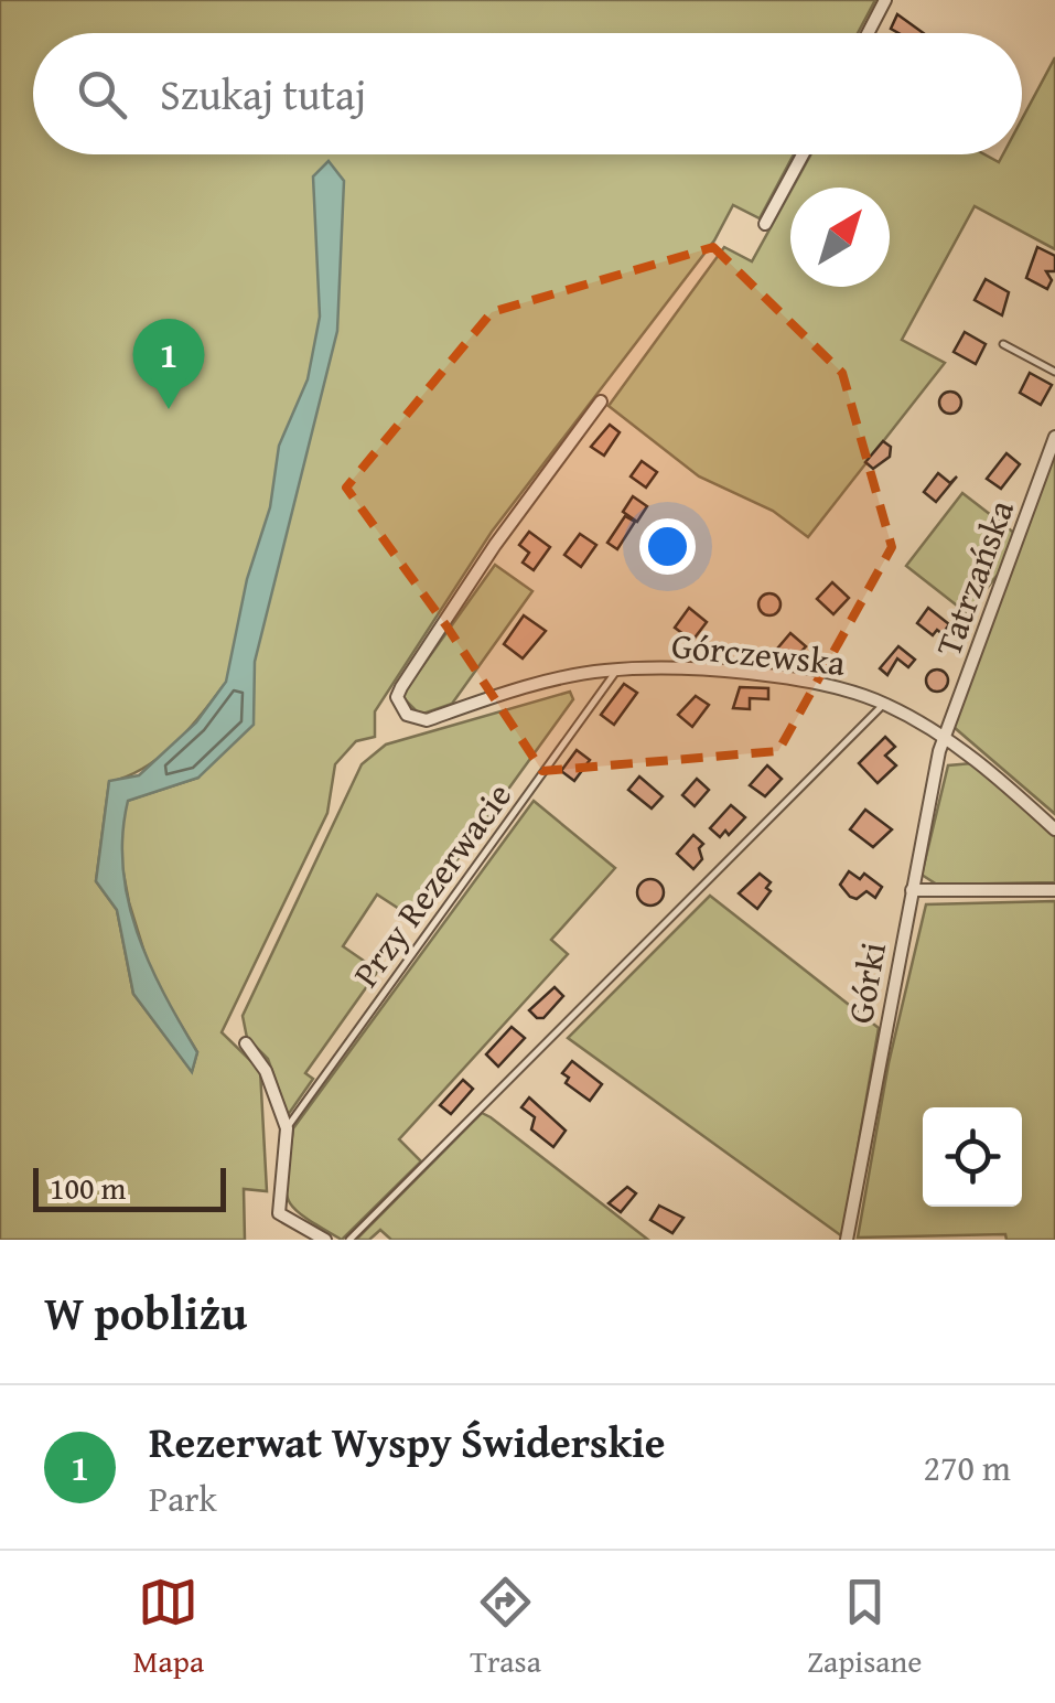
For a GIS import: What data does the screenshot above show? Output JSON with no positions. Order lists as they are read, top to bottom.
{
  "streets": {
    "street": ["Tatrzańska", "Górczewska", "Górki"],
    "lane": ["Przy Rezerwacie"]
  },
  "crossings": [
    ["Tatrzańska", "Górczewska"],
    ["Tatrzańska", "Górki"],
    ["Górczewska", "Przy Rezerwacie"],
    ["Górczewska", "Górki"]
  ],
  "scale_bar": "100 m",
  "north": "top right",
  "page": {
    "search": "Szukaj tutaj",
    "pins": "1",
    "scale": "100 m",
    "heading": "W pobliżu",
    "list": [
      {
        "mark": "1",
        "name": "Rezerwat Wyspy Świderskie",
        "note": "Park",
        "value": "270 m"
      }
    ],
    "nav": ["Mapa", "Trasa", "Zapisane"]
  }
}
